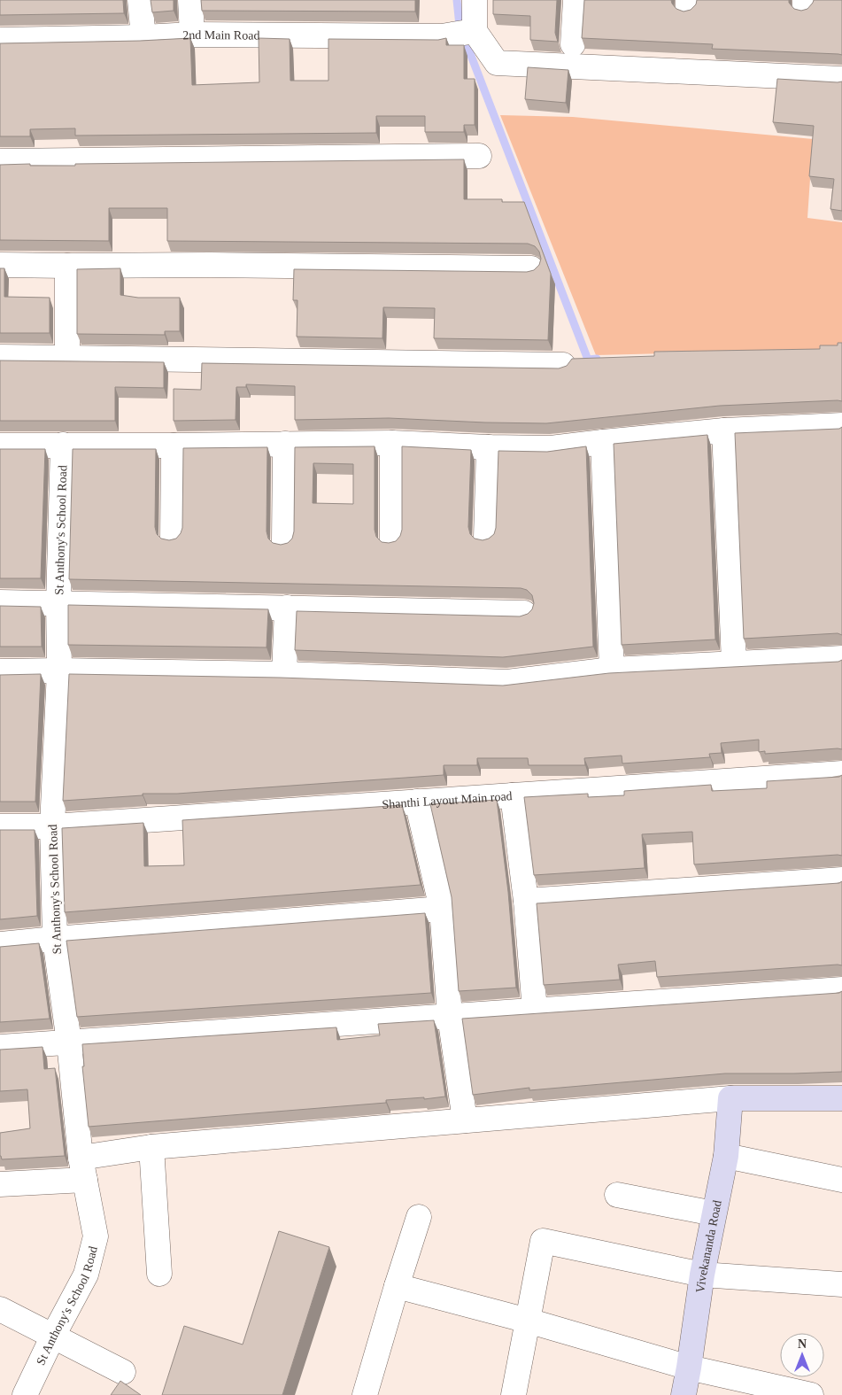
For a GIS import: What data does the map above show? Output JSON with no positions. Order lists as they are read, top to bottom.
{
  "streets": {
    "street": [
      "2nd Main Road",
      "St Anthony's School Road",
      "Shanthi Layout Main road",
      "Vivekananda Road"
    ]
  },
  "crossings": [
    ["St Anthony's School Road", "Shanthi Layout Main road"]
  ],
  "north": "top"
}
